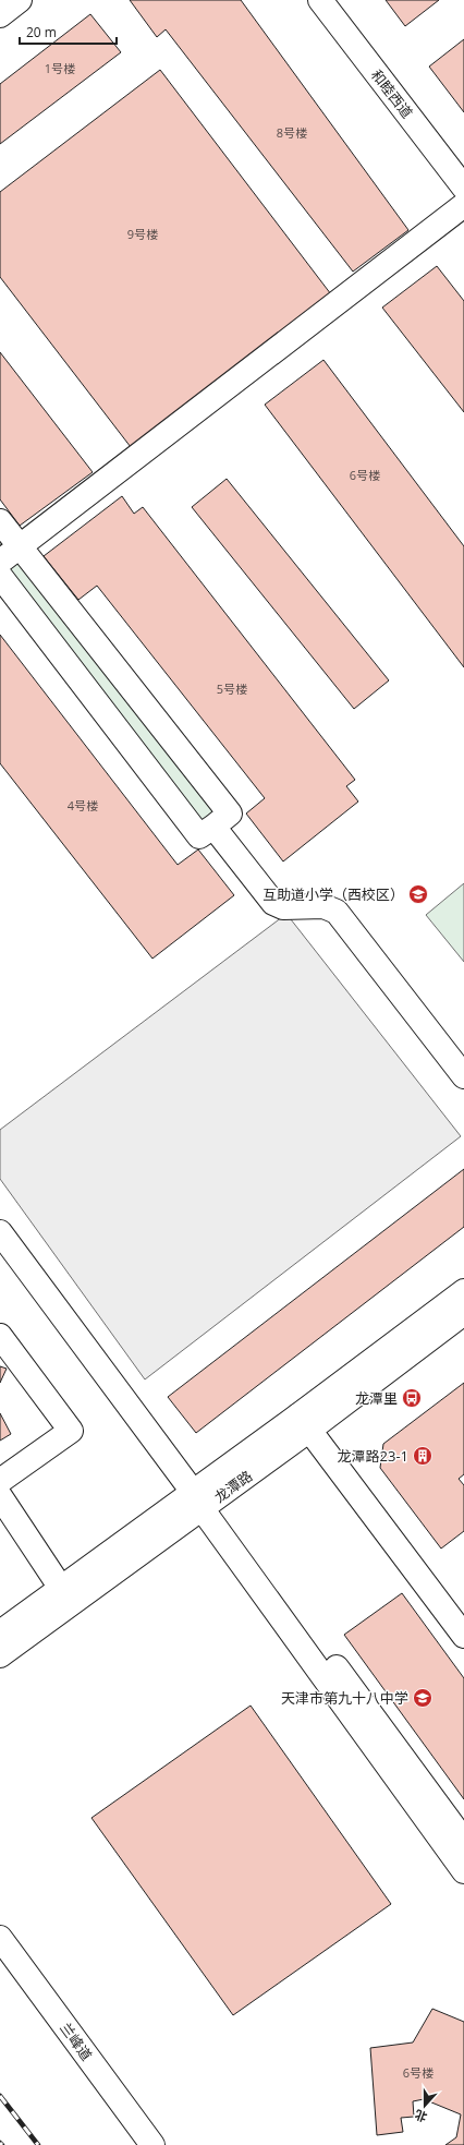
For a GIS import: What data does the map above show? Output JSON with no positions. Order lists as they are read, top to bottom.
{
  "streets": {
    "street": ["和睦西道", "龙潭路", "兰峰道"]
  },
  "places": {
    "school or university": ["互助道小学（西校区）", "天津市第九十八中学"],
    "bus stop": ["龙潭里"],
    "building": ["龙潭路23-1"]
  },
  "house_numbers": [
    "1号楼",
    "8号楼",
    "9号楼",
    "6号楼",
    "5号楼",
    "4号楼",
    "6号楼"
  ],
  "scale_bar": "20 m",
  "north": "bottom"
}
